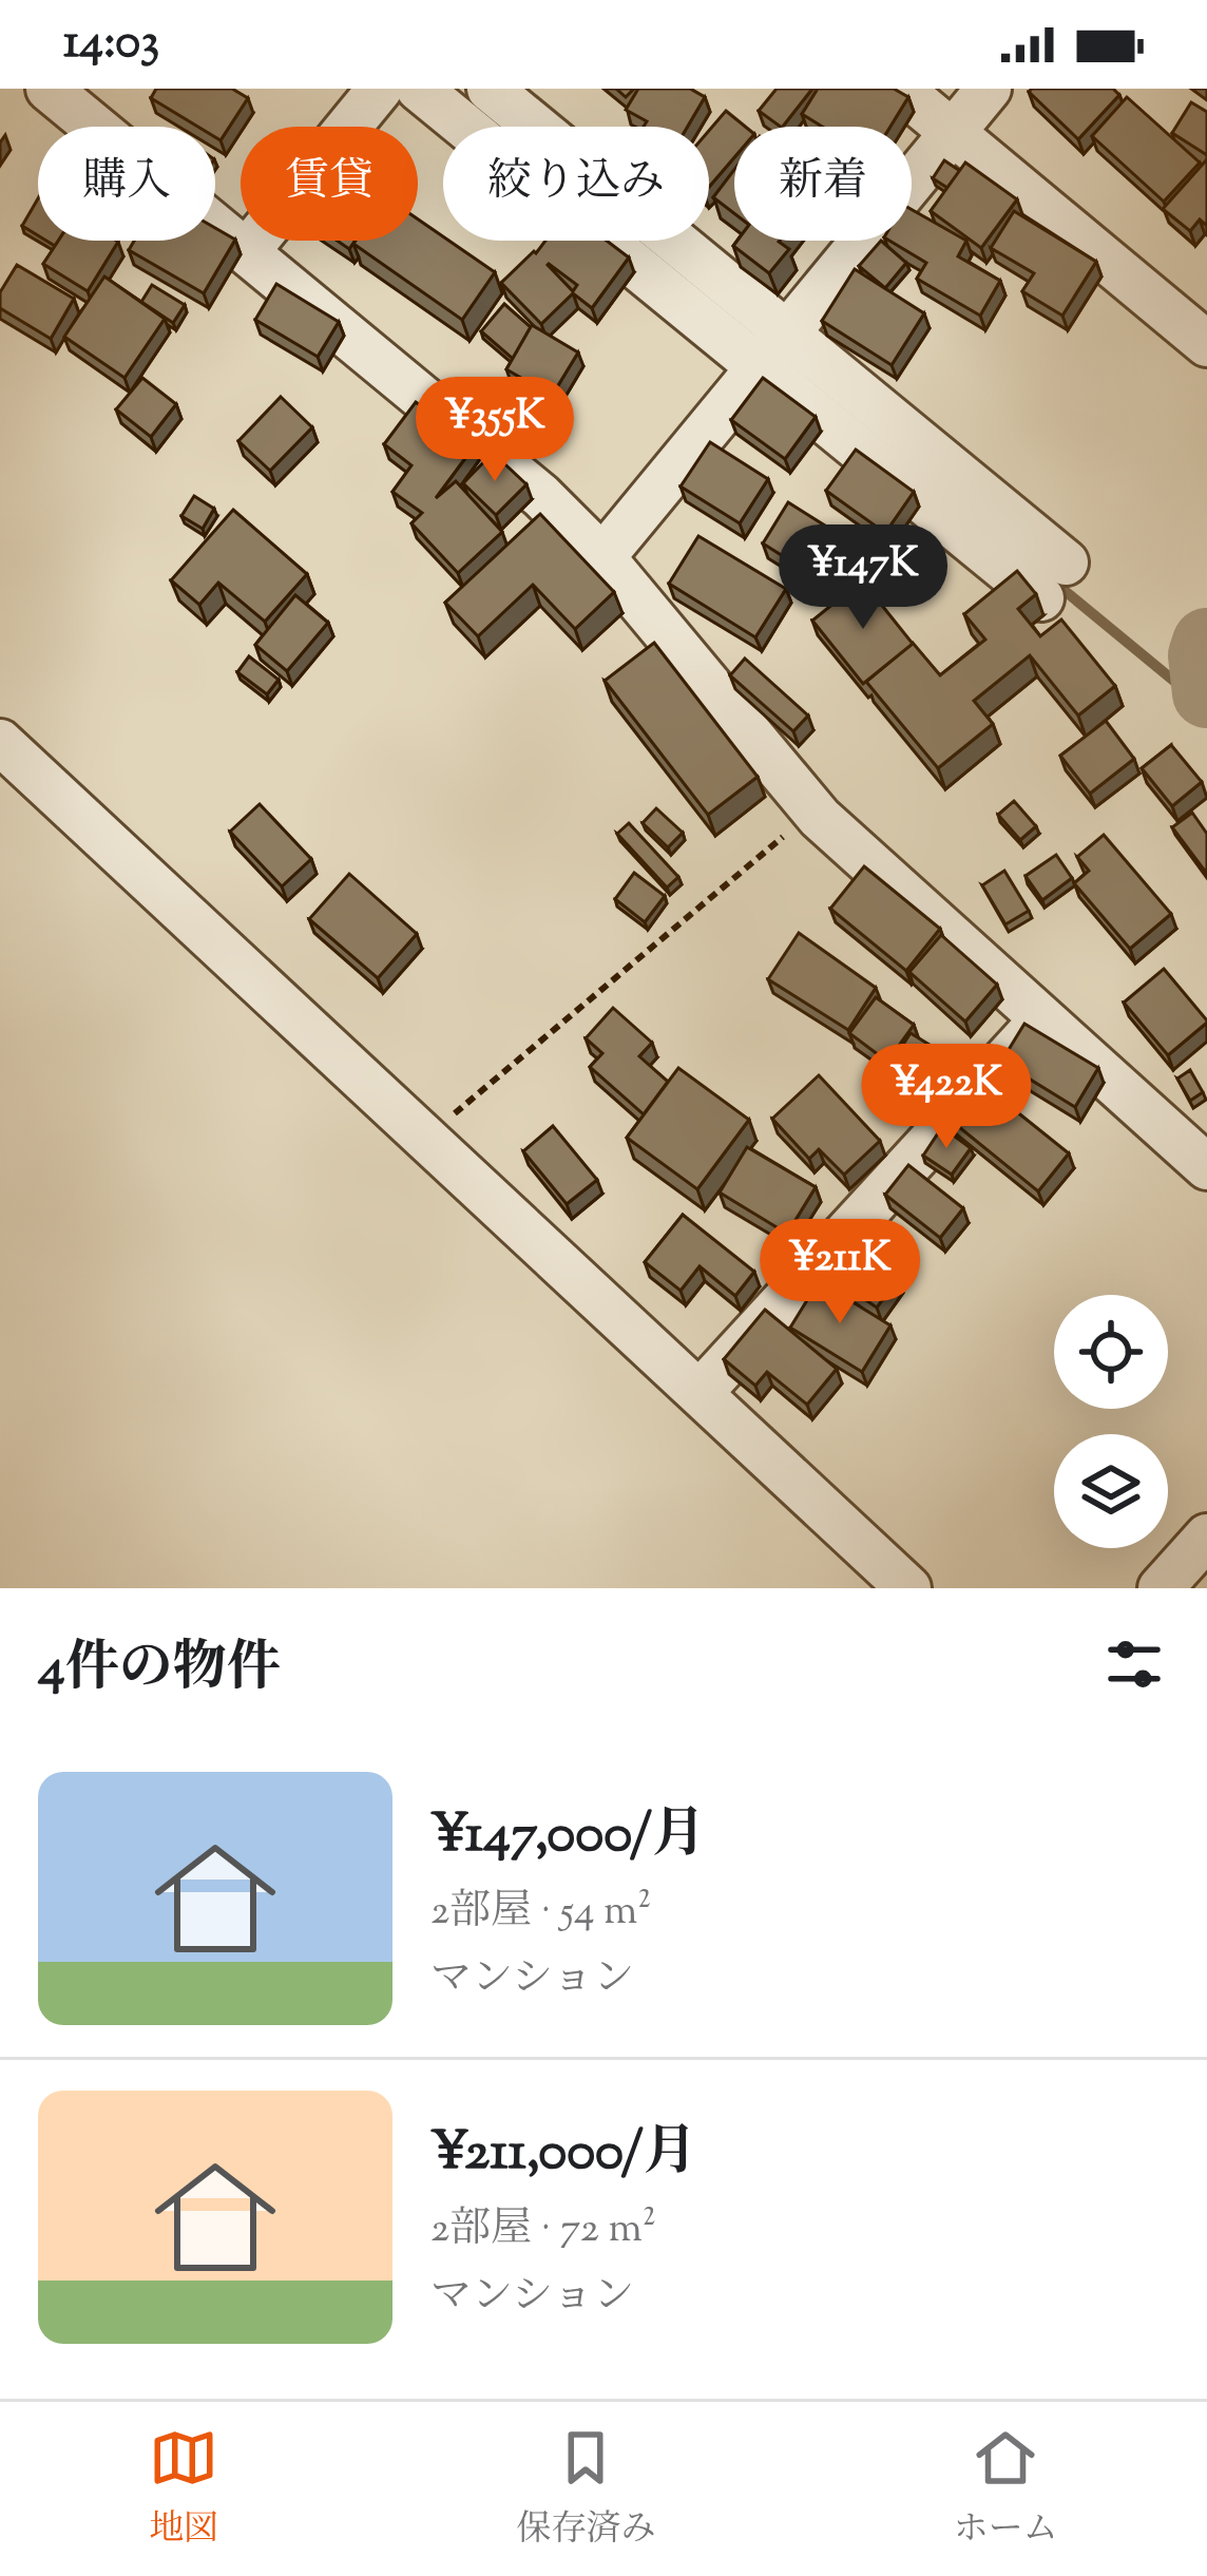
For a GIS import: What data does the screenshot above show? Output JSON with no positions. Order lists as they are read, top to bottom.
{
  "page": {
    "status": "14:03",
    "chip": [
      "購入",
      "賃貸",
      "絞り込み",
      "新着"
    ],
    "price": [
      "¥355K",
      "¥147K",
      "¥422K",
      "¥211K"
    ],
    "heading": "4件の物件",
    "list": [
      {
        "name": "¥147,000/月",
        "note": "2部屋 · 54 m² · マンション"
      },
      {
        "name": "¥211,000/月",
        "note": "2部屋 · 72 m² · マンション"
      }
    ],
    "tabs": ["地図", "保存済み", "ホーム"]
  }
}
